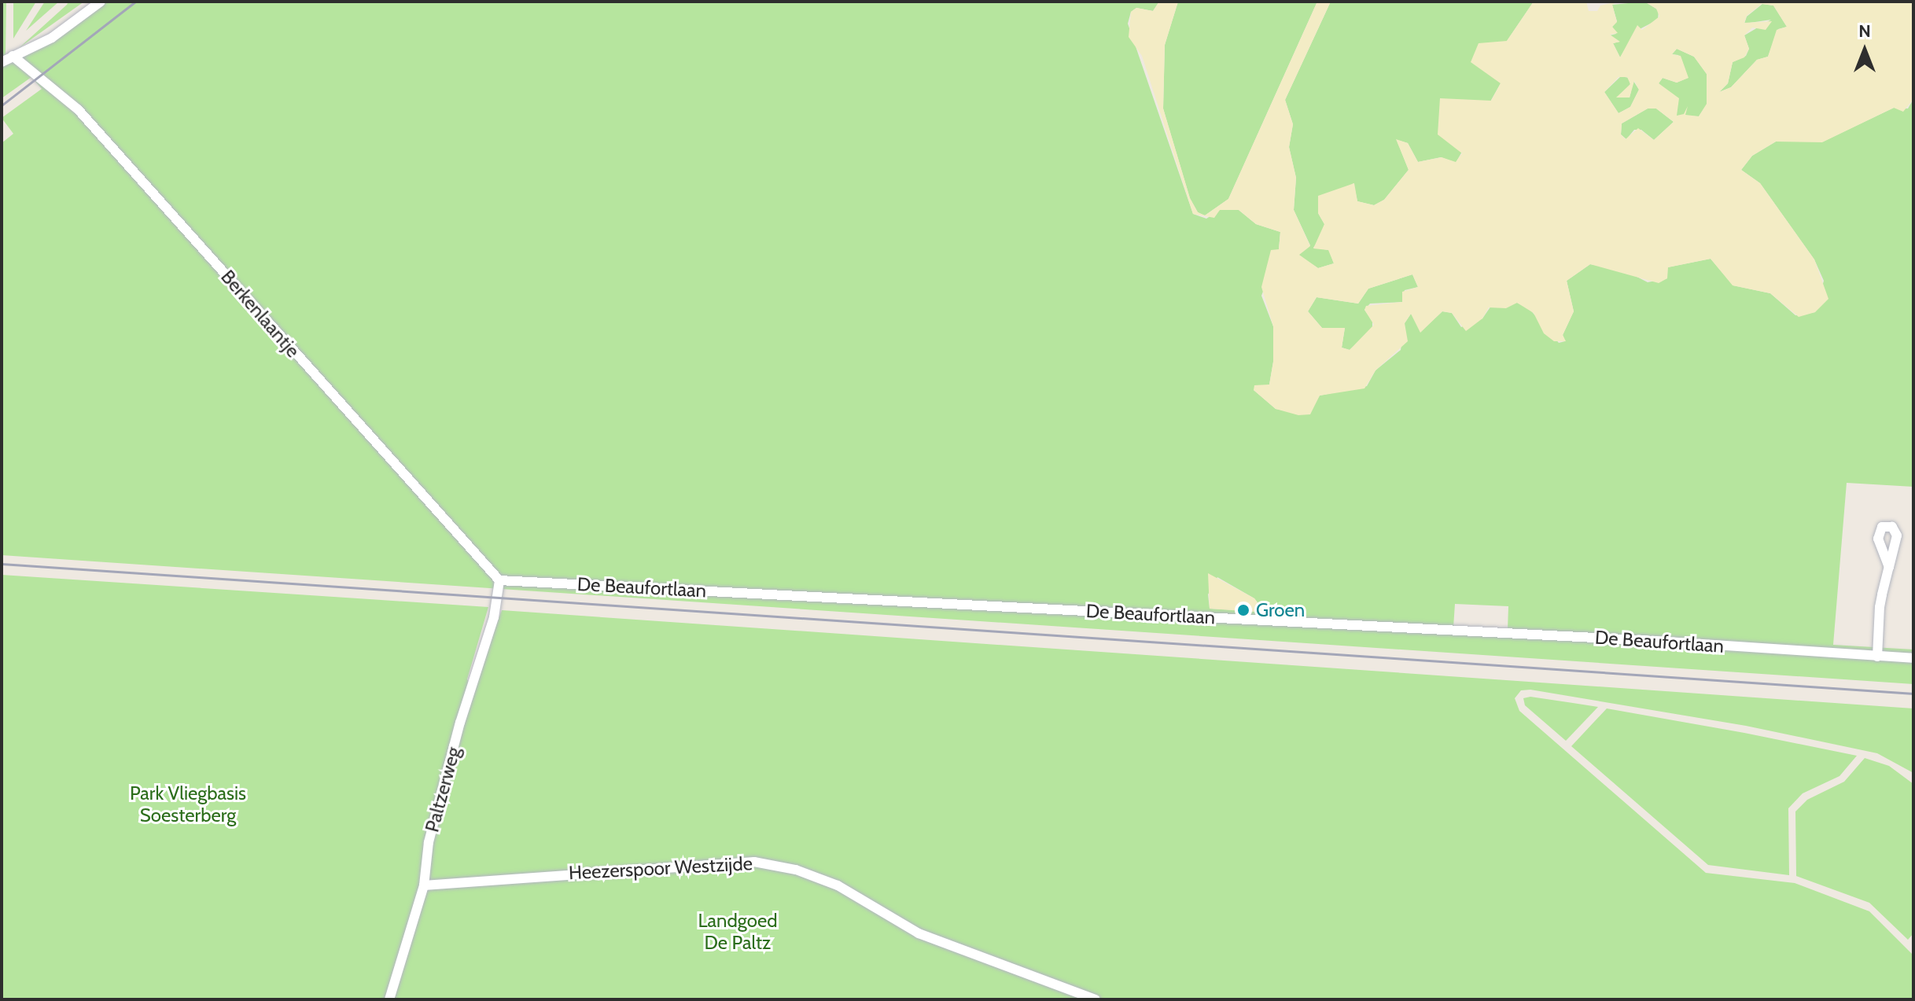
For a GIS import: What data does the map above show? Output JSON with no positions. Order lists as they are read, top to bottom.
{
  "streets": {
    "street": [
      "Berkenlaantje",
      "De Beaufortlaan",
      "Paltzerweg",
      "Heezerspoor Westzijde"
    ]
  },
  "crossings": [
    ["Berkenlaantje", "De Beaufortlaan"],
    ["Berkenlaantje", "Paltzerweg"],
    ["De Beaufortlaan", "Paltzerweg"],
    ["Paltzerweg", "Heezerspoor Westzijde"]
  ],
  "parks": ["Park Vliegbasis Soesterberg", "Landgoed De Paltz"],
  "places": ["Groen"],
  "north": "top"
}
